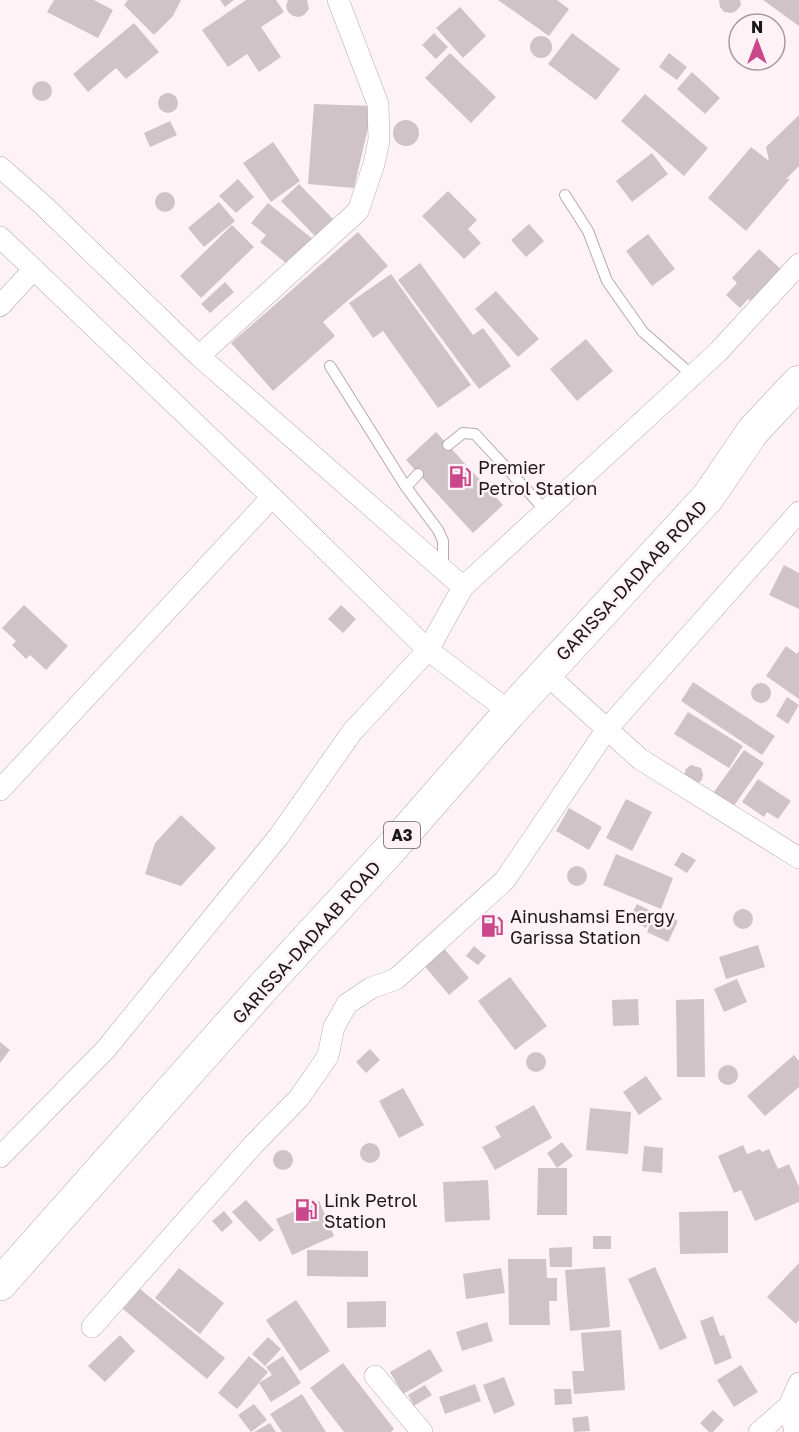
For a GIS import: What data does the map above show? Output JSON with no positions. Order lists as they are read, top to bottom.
{
  "streets": {
    "highway": ["GARISSA-DADAAB ROAD", "A3"]
  },
  "places": {
    "fuel station": ["Premier Petrol Station", "Ainushamsi Energy Garissa Station", "Link Petrol Station"]
  },
  "north": "top"
}
